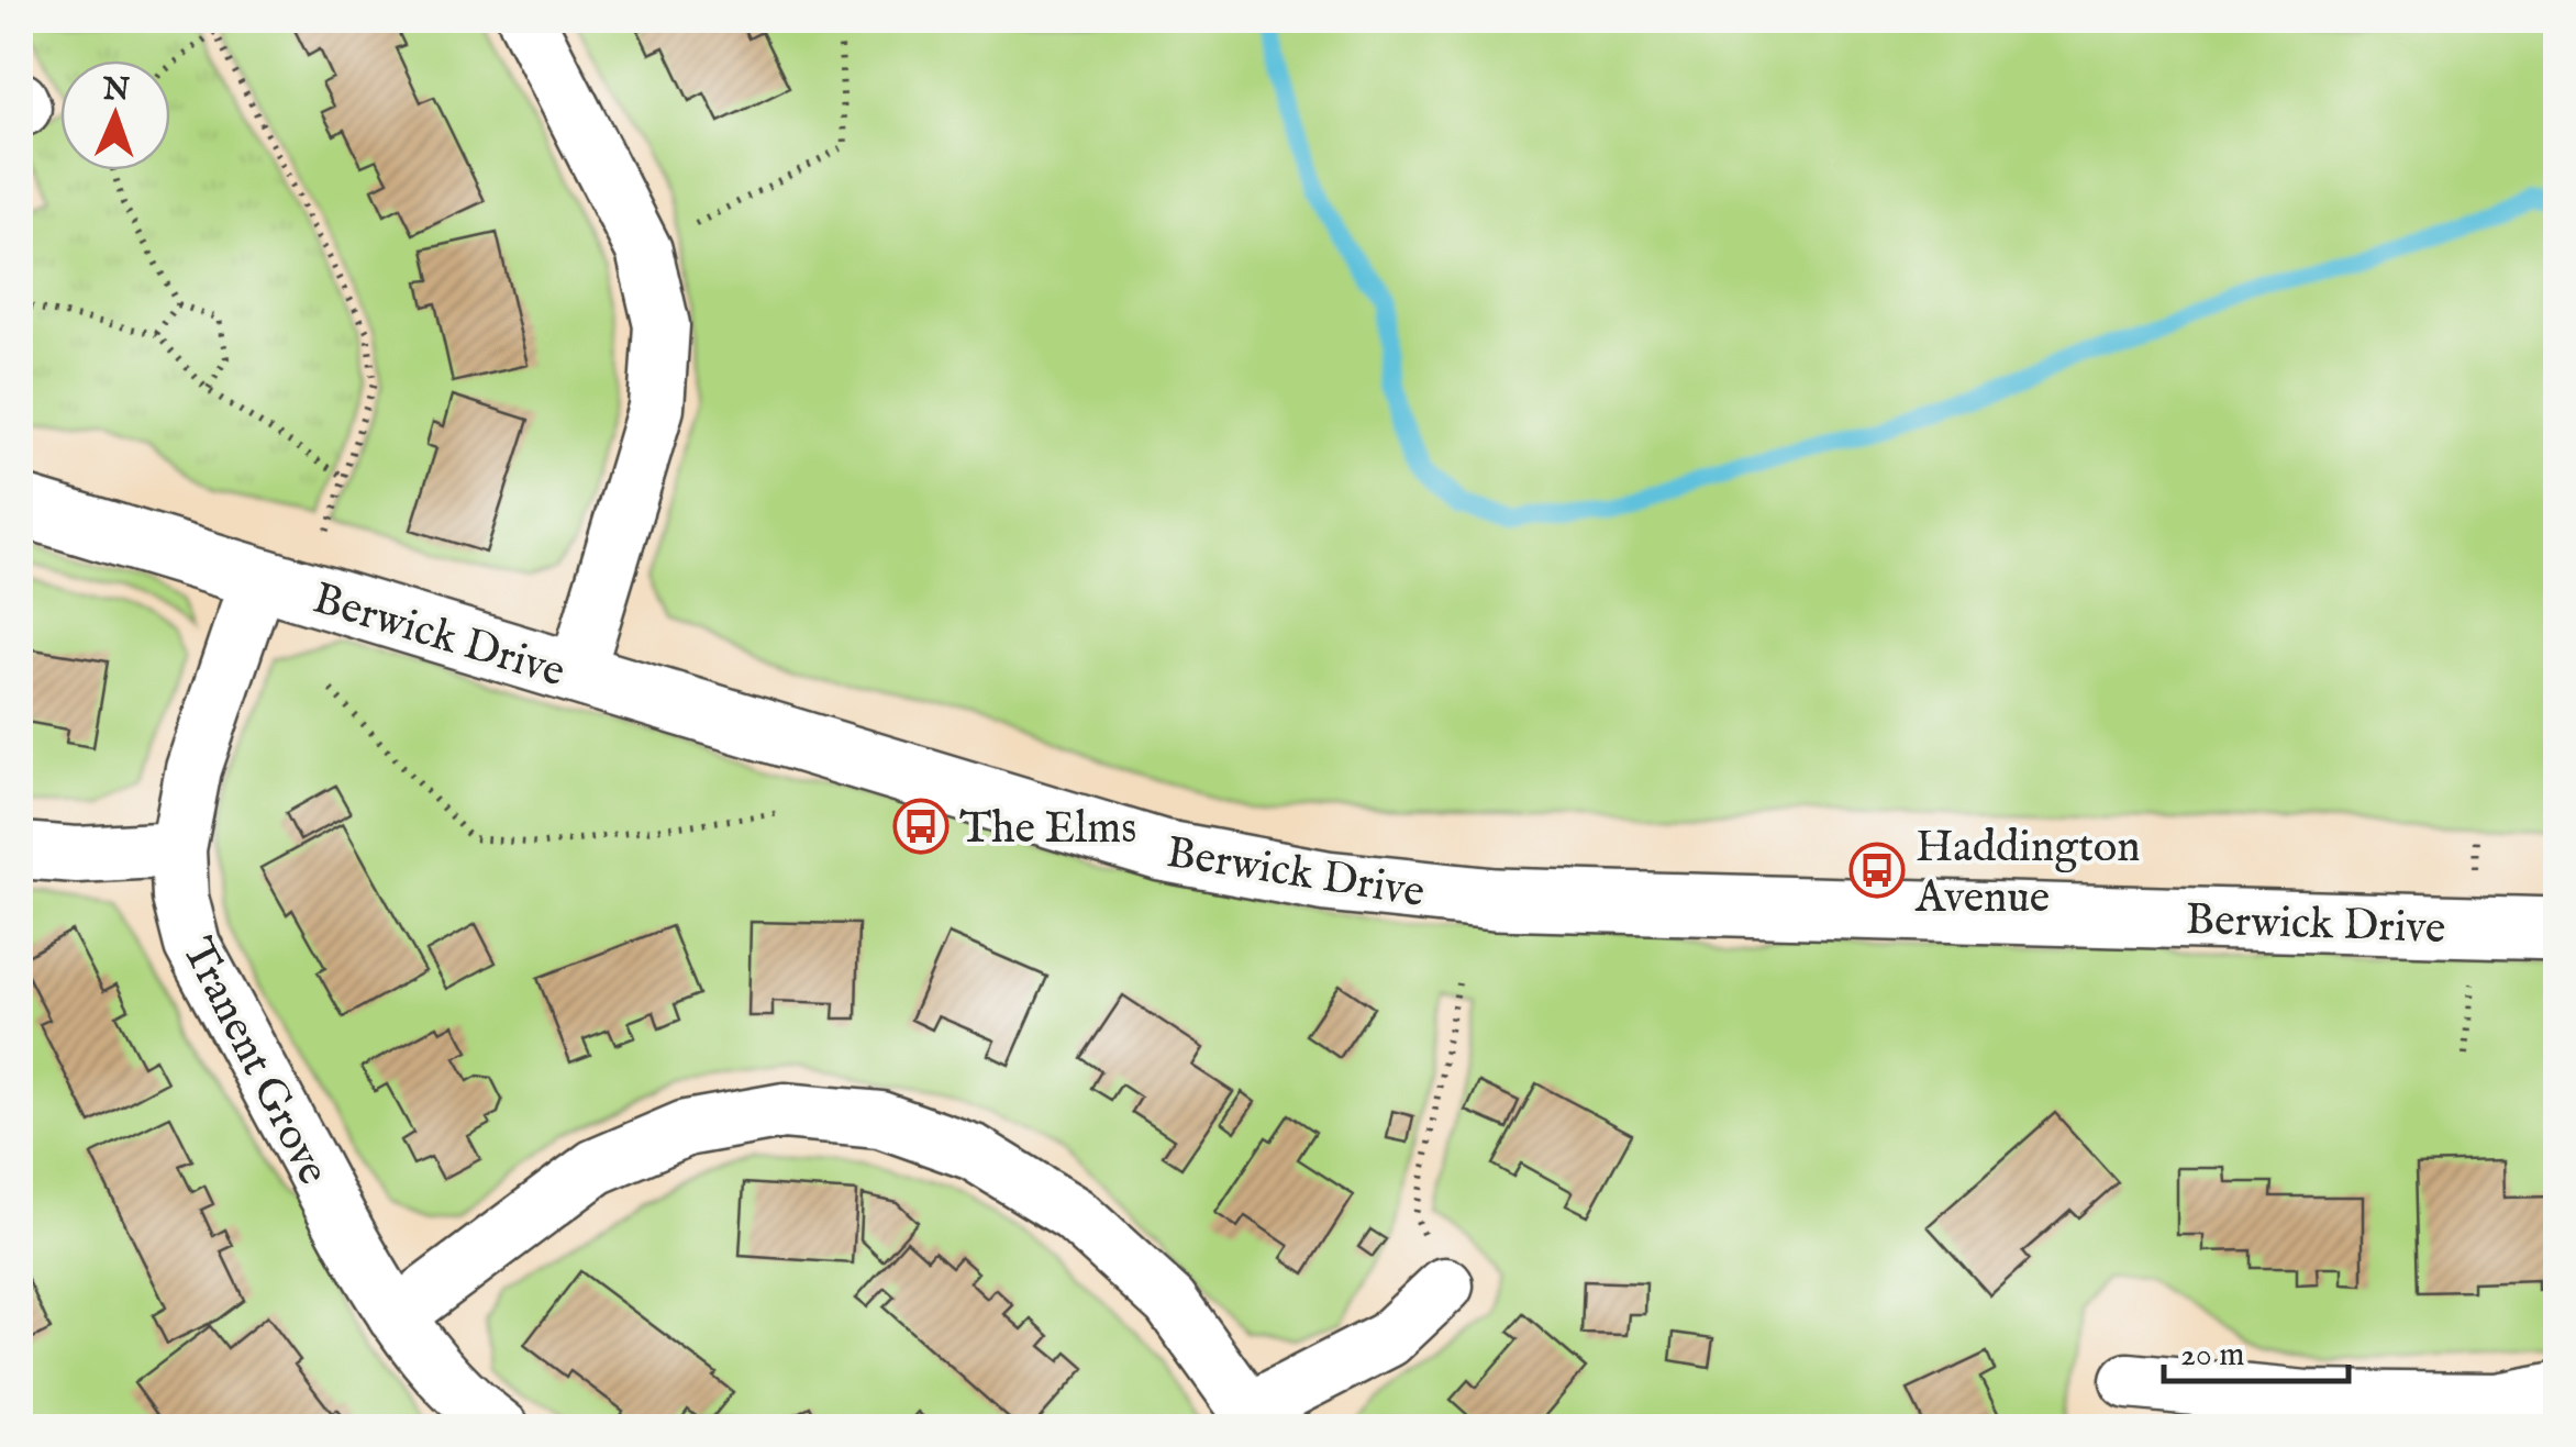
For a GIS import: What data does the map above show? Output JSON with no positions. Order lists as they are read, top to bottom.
{
  "streets": {
    "street": ["Berwick Drive", "Tranent Grove"]
  },
  "crossings": [
    ["Berwick Drive", "Tranent Grove"]
  ],
  "places": {
    "bus stop": ["The Elms", "Haddington Avenue"]
  },
  "scale_bar": "20 m",
  "north": "top"
}
